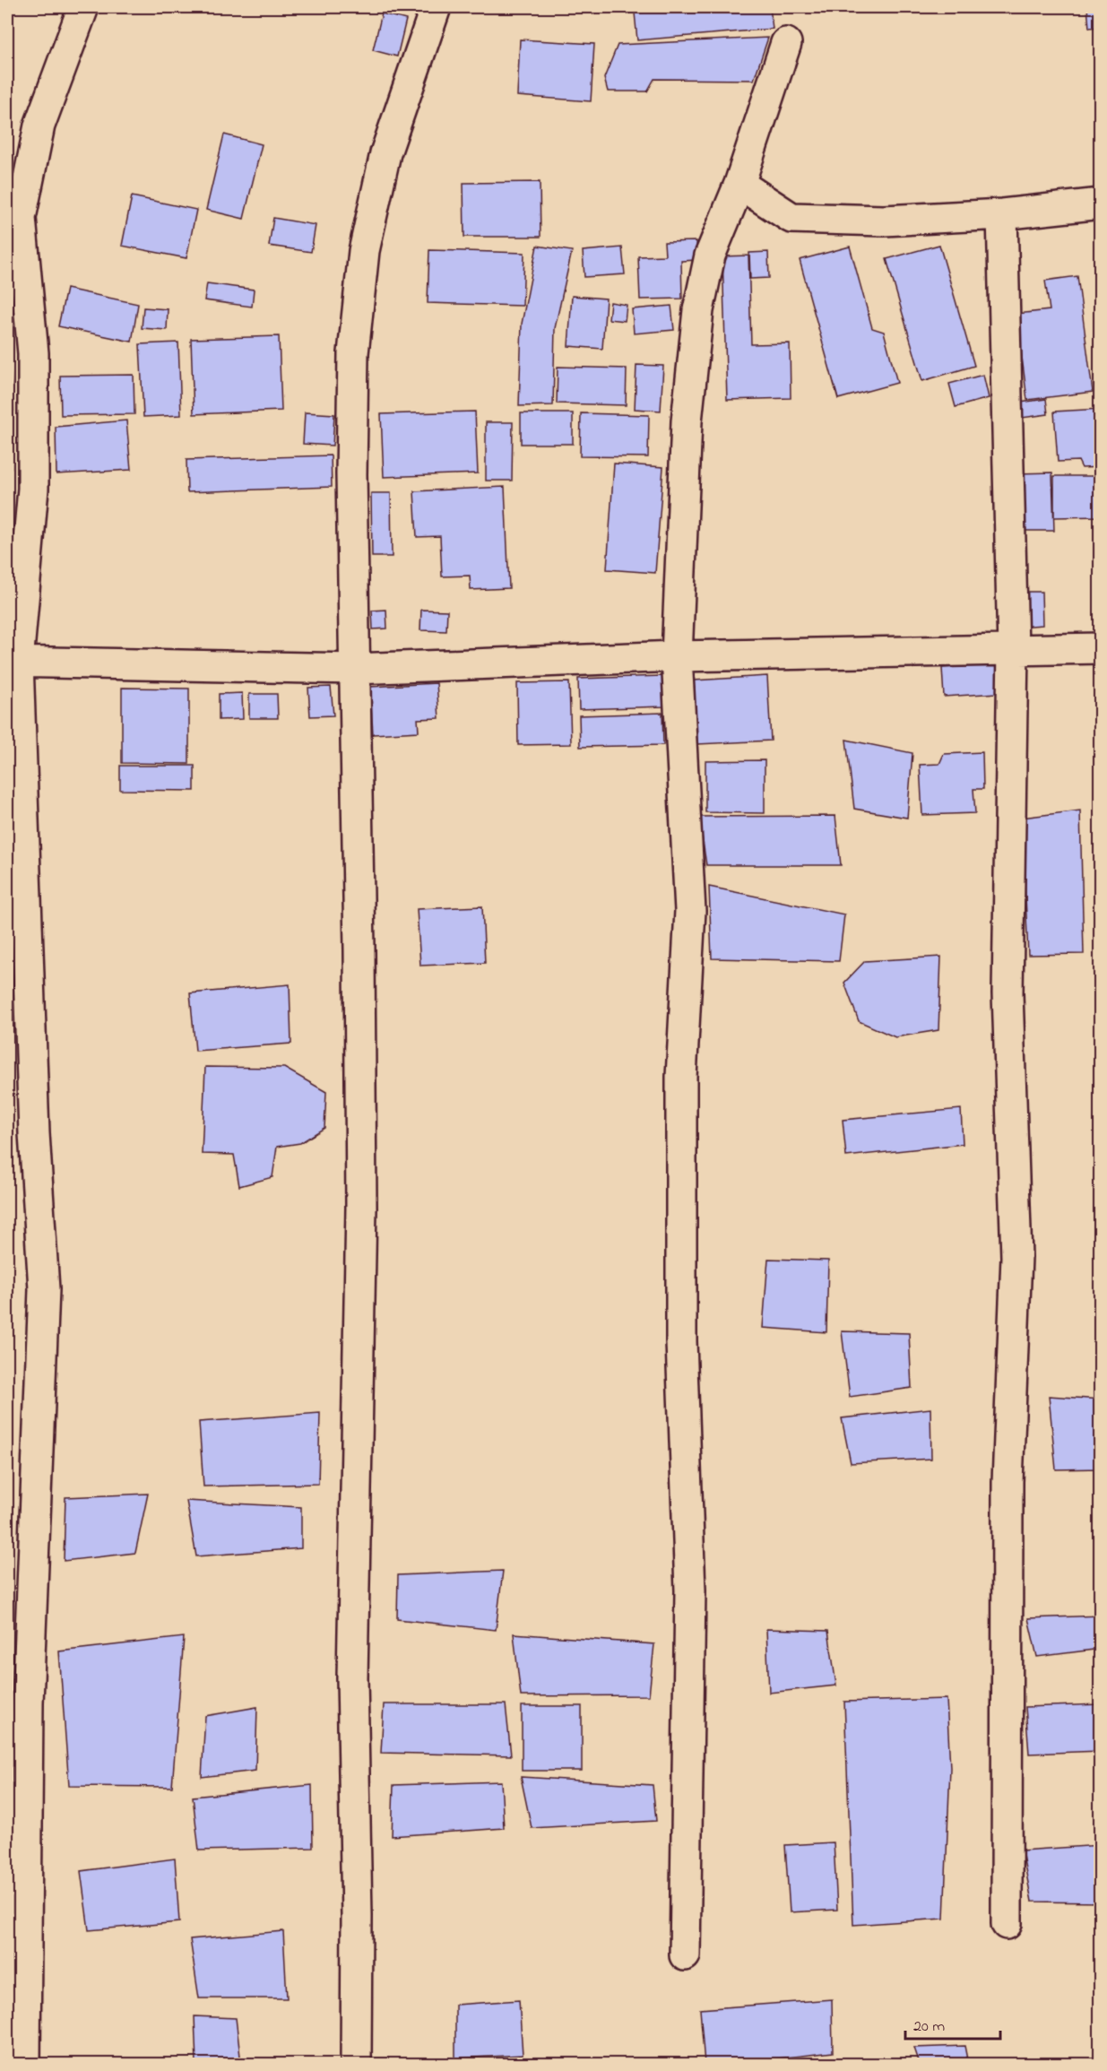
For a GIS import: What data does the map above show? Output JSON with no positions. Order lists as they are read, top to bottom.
{
  "scale_bar": "20 m"
}
